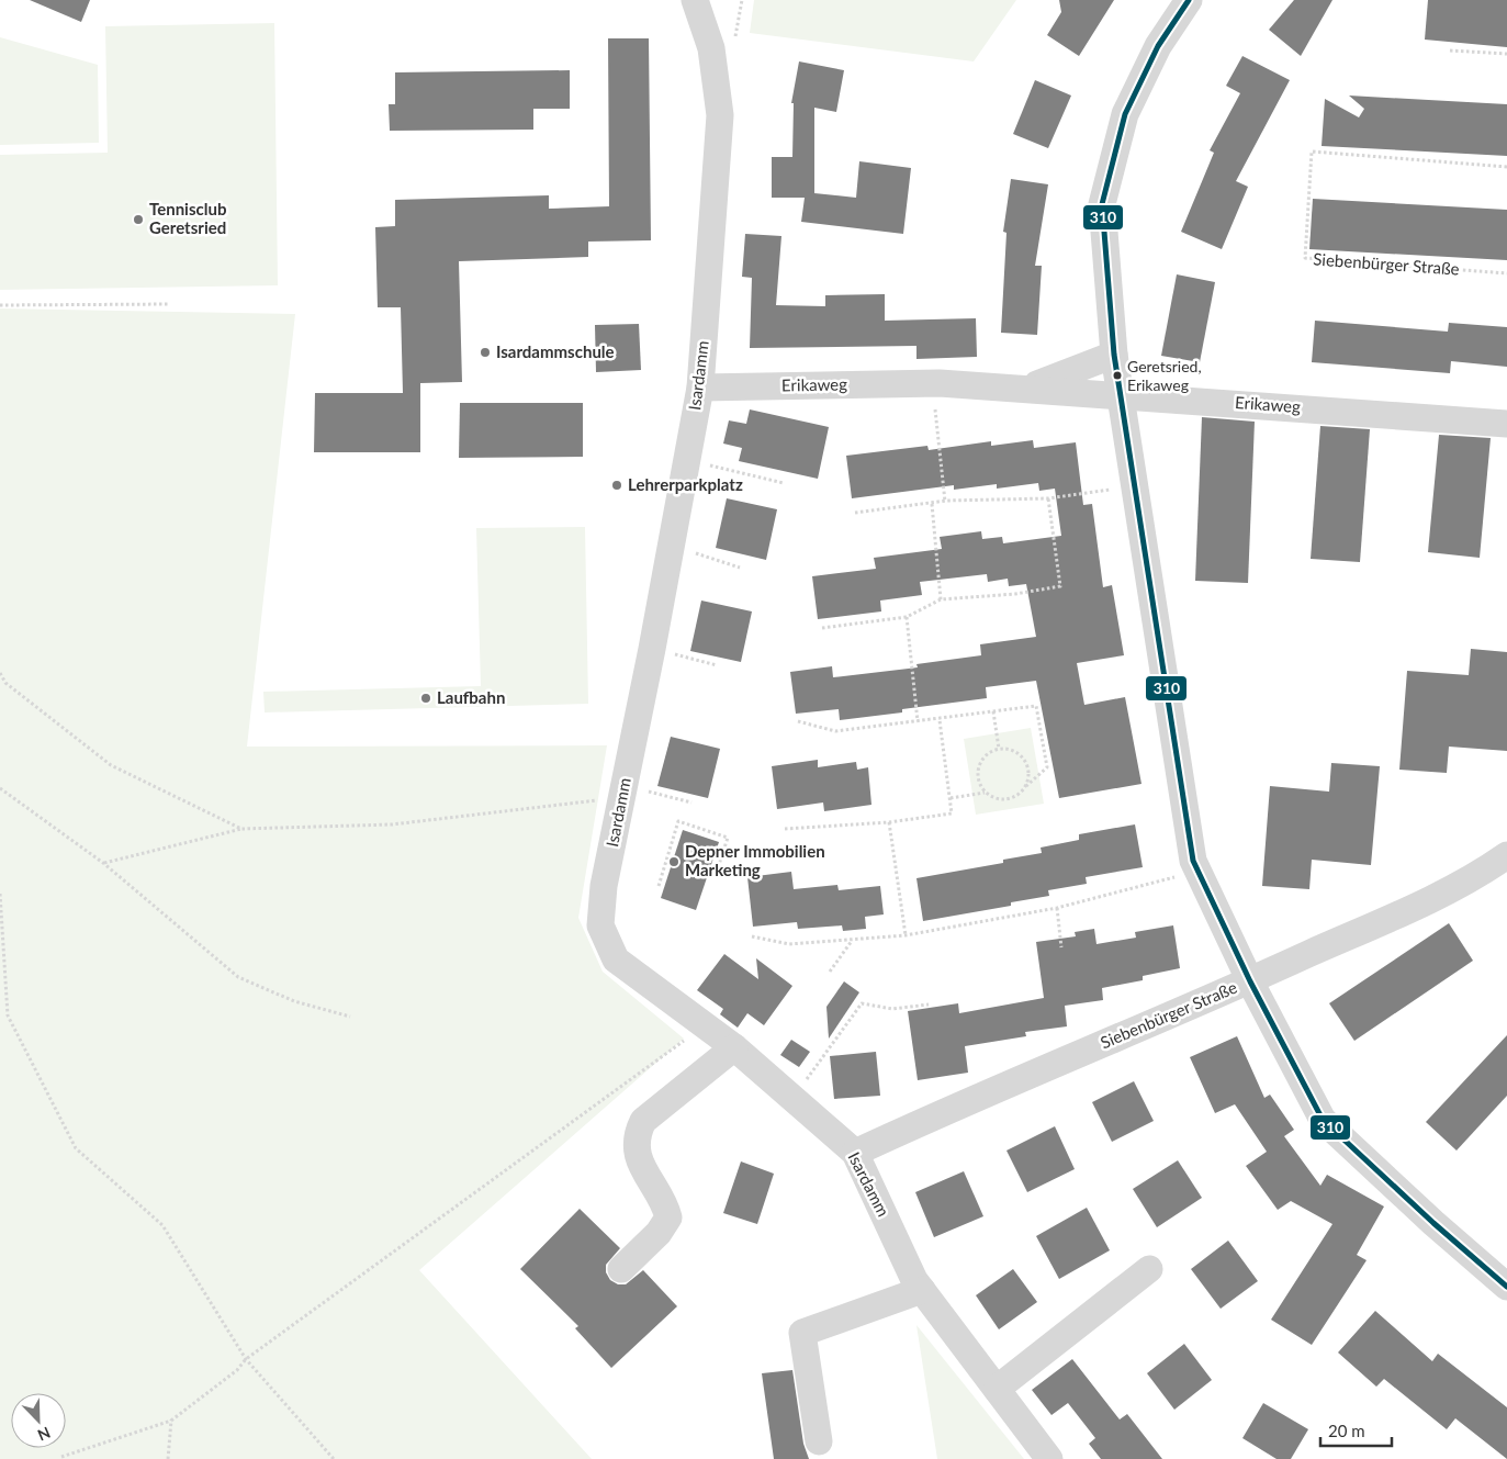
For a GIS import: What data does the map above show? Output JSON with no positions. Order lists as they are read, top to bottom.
{
  "streets": {
    "street": ["Siebenbürger Straße", "Isardamm", "Erikaweg"]
  },
  "crossings": [
    ["Siebenbürger Straße", "Isardamm"],
    ["Isardamm", "Erikaweg"]
  ],
  "places": [
    "Tennisclub Geretsried",
    "Isardammschule",
    "Geretsried, Erikaweg",
    "Lehrerparkplatz",
    "Laufbahn",
    "Depner Immobilien Marketing"
  ],
  "lines": ["transit line 310"],
  "scale_bar": "20 m",
  "north": "bottom right"
}
